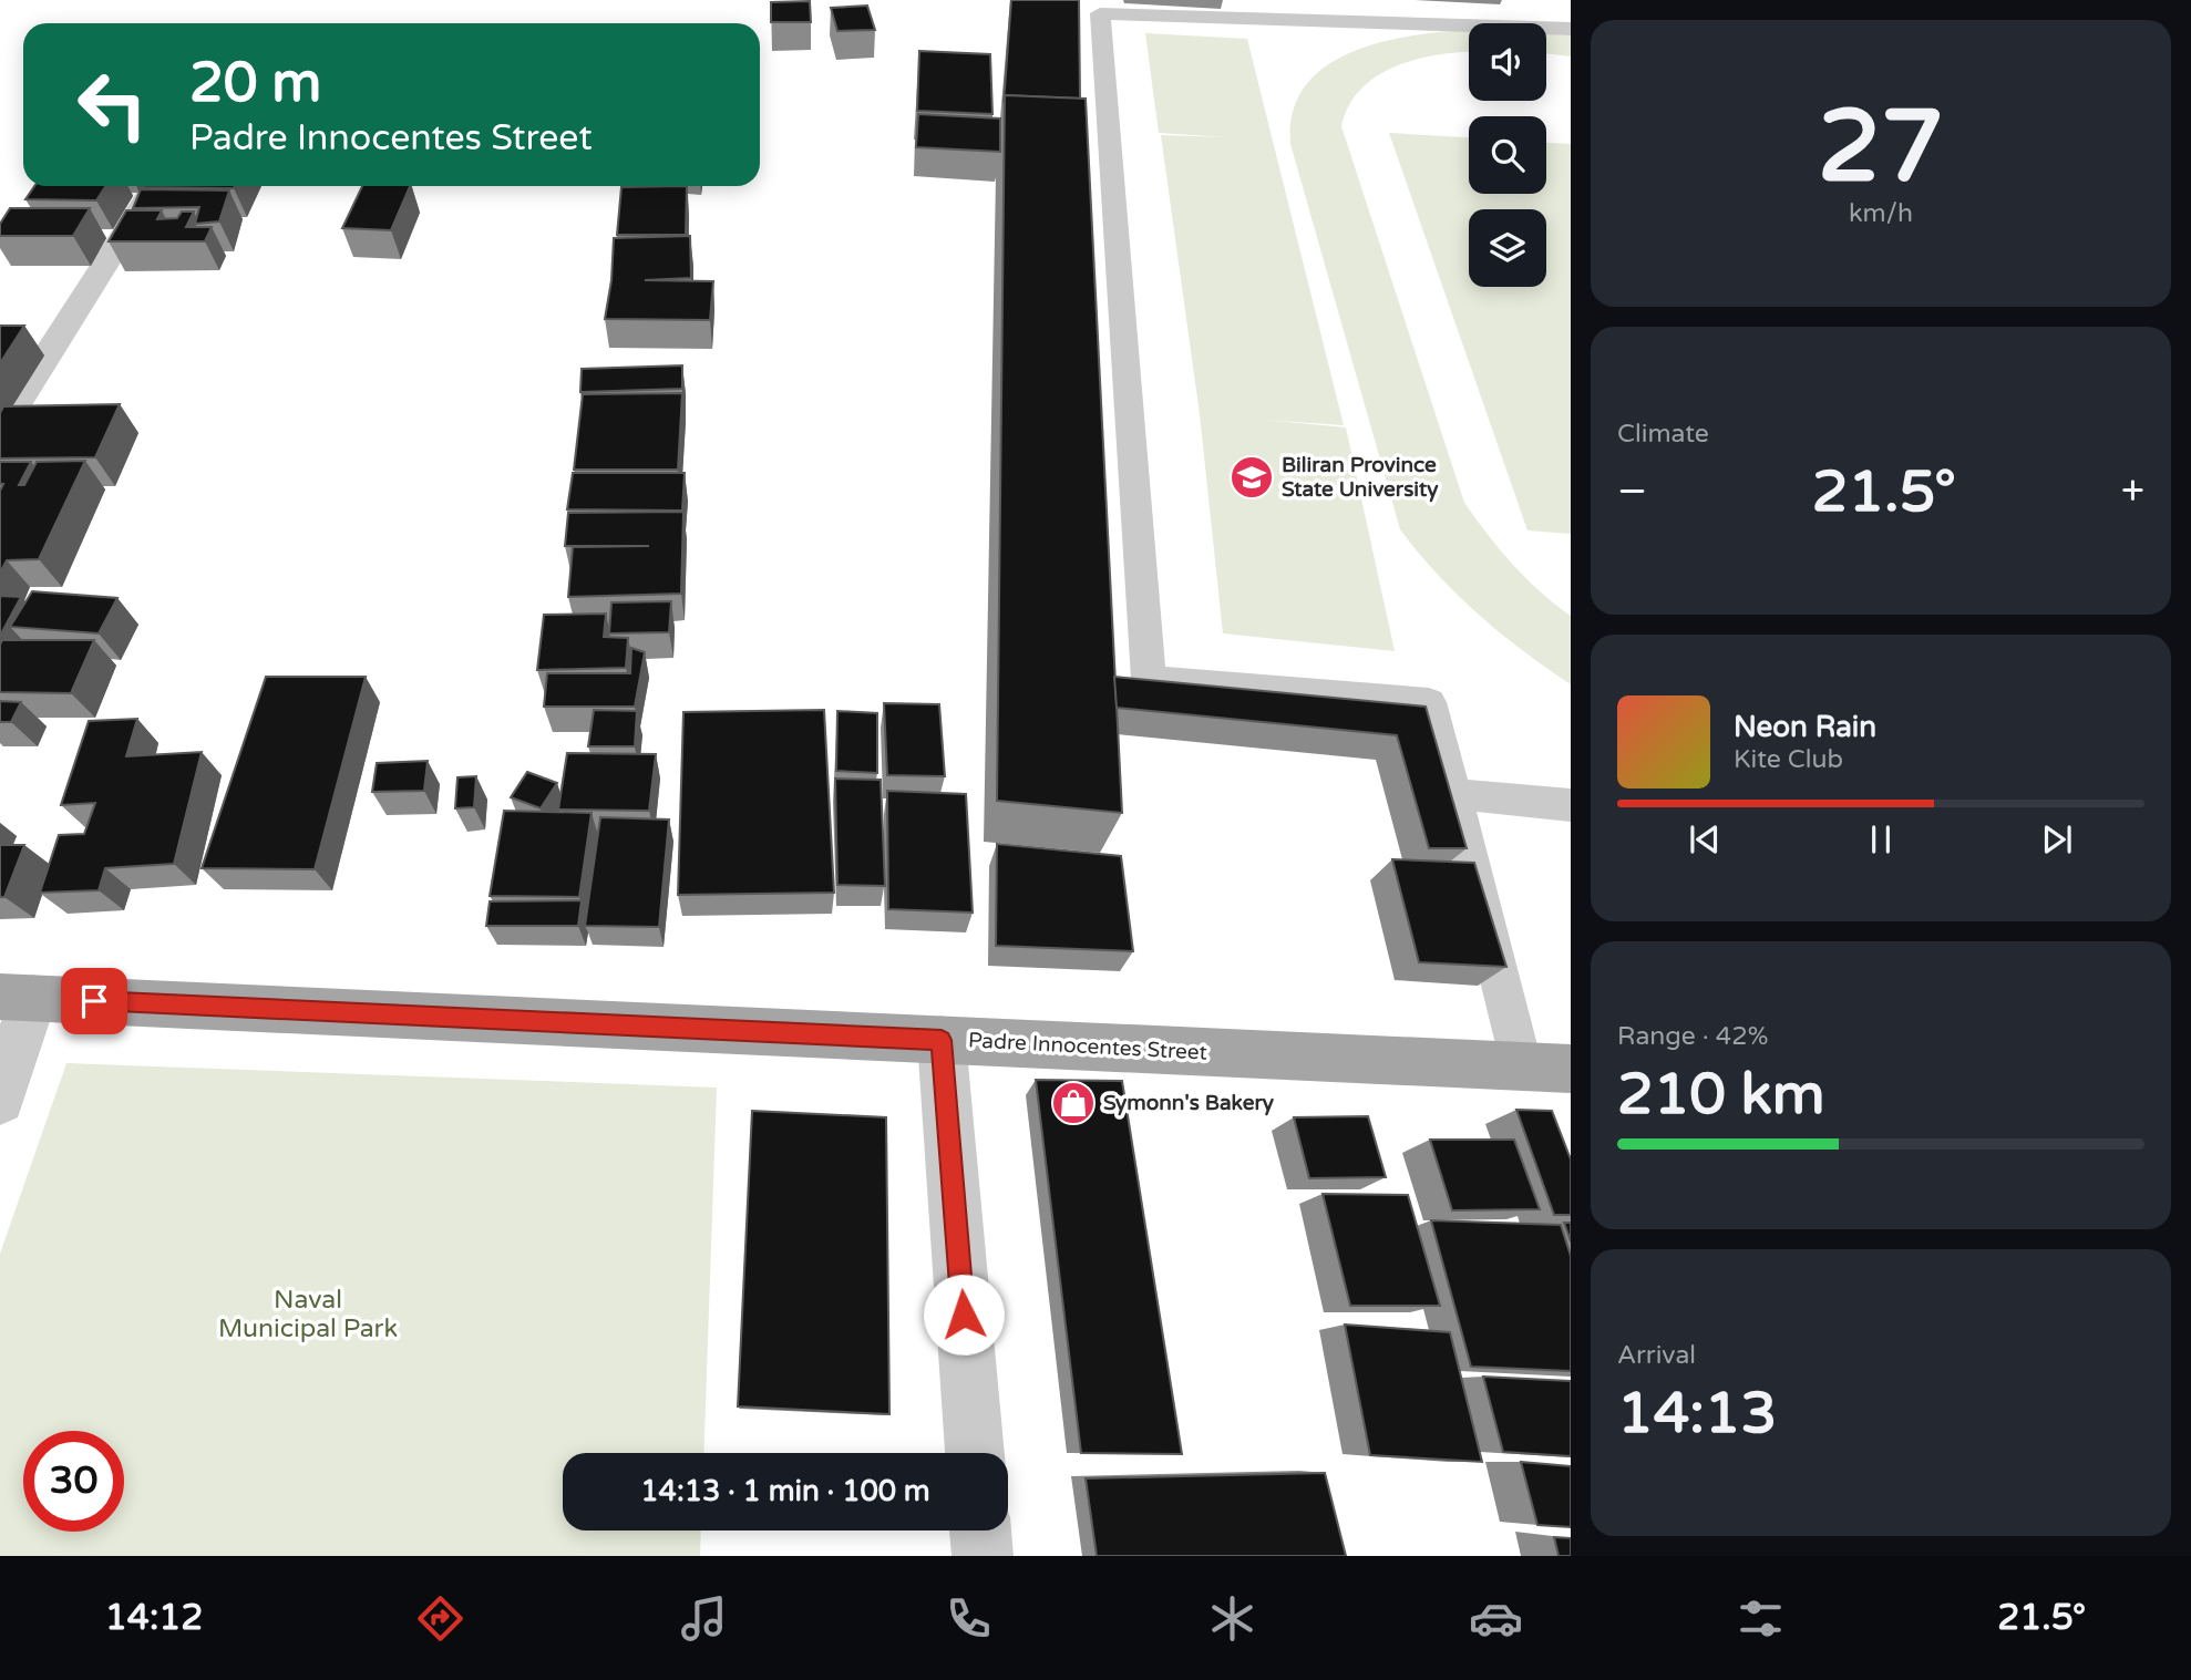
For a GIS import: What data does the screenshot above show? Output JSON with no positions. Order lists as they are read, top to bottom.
{
  "streets": {
    "main road": ["Padre Innocentes Street"]
  },
  "parks": ["Naval Municipal Park"],
  "places": {
    "school or university": ["Biliran Province State University"],
    "shop": ["Symonn's Bakery"]
  },
  "page": {
    "tile": [
      ["27", "km/h"],
      "Climate",
      ["Range · 42%", "210 km"],
      ["Arrival", "14:13"]
    ],
    "turn": ["20 m", "Padre Innocentes Street"],
    "heat": ["−", "21.5°", "+"],
    "song": ["Neon Rain", "Kite Club"],
    "limit": "30",
    "trip": "14:13 · 1 min · 100 m",
    "tabs": ["14:12", "21.5°"]
  }
}
